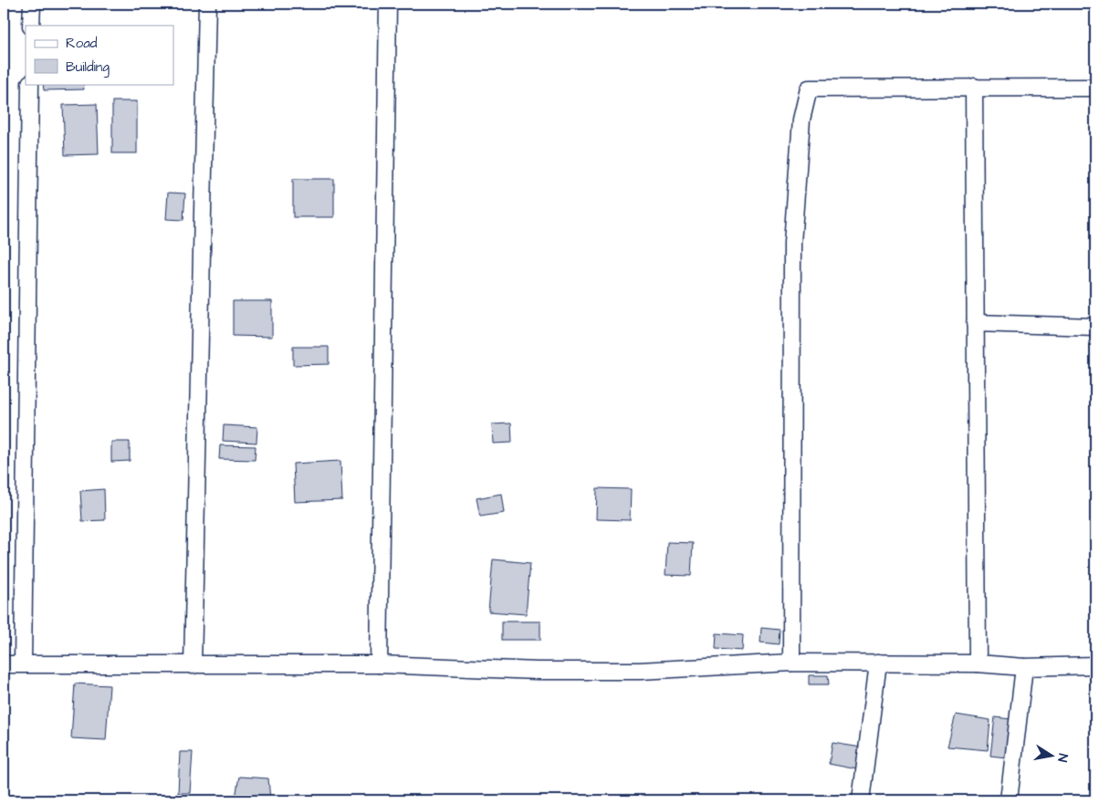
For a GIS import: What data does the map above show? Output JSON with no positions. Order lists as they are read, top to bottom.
{
  "legend": ["Road", "Building"],
  "north": "right"
}
